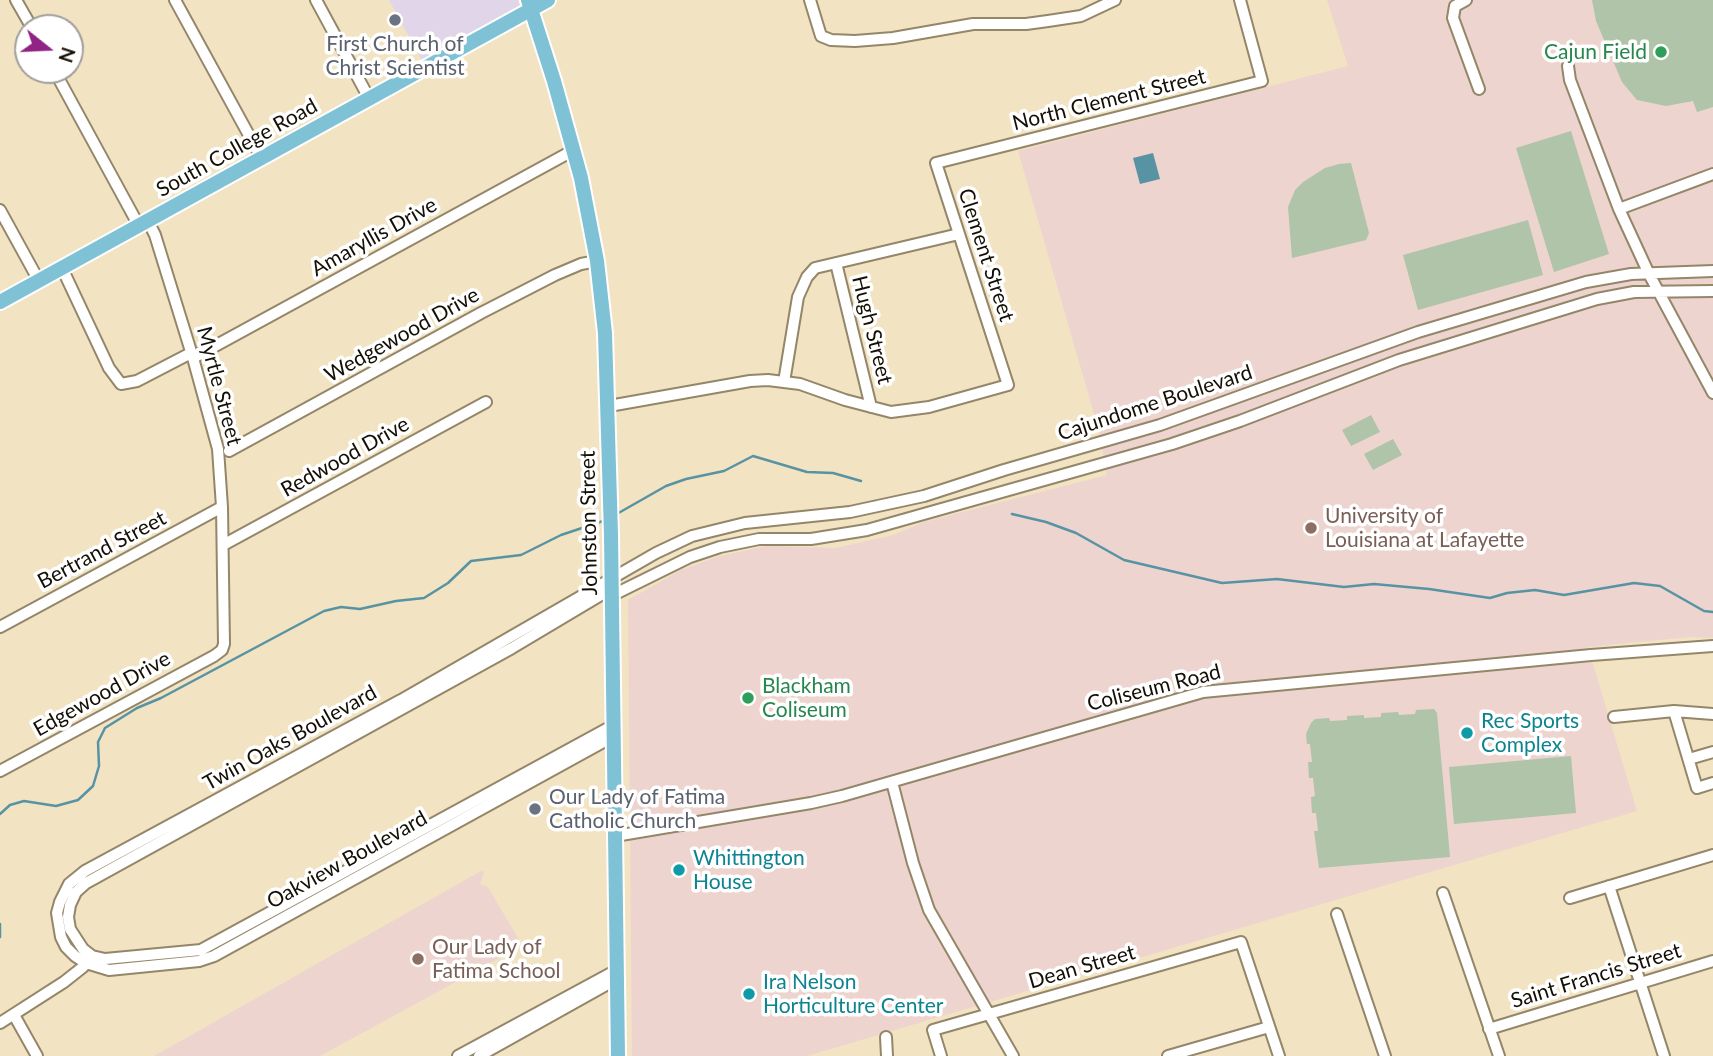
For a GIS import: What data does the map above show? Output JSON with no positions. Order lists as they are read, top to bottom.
{
  "streets": {
    "main road": ["South College Road", "Johnston Street"],
    "street": [
      "North Clement Street",
      "Amaryllis Drive",
      "Clement Street",
      "Hugh Street",
      "Wedgewood Drive",
      "Myrtle Street",
      "Cajundome Boulevard",
      "Redwood Drive",
      "Bertrand Street",
      "Coliseum Road",
      "Edgewood Drive",
      "Twin Oaks Boulevard",
      "Oakview Boulevard",
      "Dean Street",
      "Saint Francis Street"
    ]
  },
  "crossings": [
    ["North Clement Street", "Clement Street"],
    ["South College Road", "Amaryllis Drive"],
    ["South College Road", "Myrtle Street"],
    ["South College Road", "Johnston Street"],
    ["Amaryllis Drive", "Myrtle Street"],
    ["Amaryllis Drive", "Johnston Street"],
    ["Clement Street", "Hugh Street"],
    ["Wedgewood Drive", "Johnston Street"],
    ["Myrtle Street", "Redwood Drive"],
    ["Myrtle Street", "Bertrand Street"],
    ["Myrtle Street", "Edgewood Drive"],
    ["Cajundome Boulevard", "Johnston Street"],
    ["Cajundome Boulevard", "Twin Oaks Boulevard"],
    ["Johnston Street", "Coliseum Road"],
    ["Johnston Street", "Twin Oaks Boulevard"],
    ["Johnston Street", "Oakview Boulevard"],
    ["Twin Oaks Boulevard", "Oakview Boulevard"]
  ],
  "places": [
    "First Church of Christ Scientist",
    "Cajun Field",
    "University of Louisiana at Lafayette",
    "Blackham Coliseum",
    "Rec Sports Complex",
    "Our Lady of Fatima Catholic Church",
    "Whittington House",
    "Our Lady of Fatima School",
    "Ira Nelson Horticulture Center"
  ],
  "north": "right"
}
